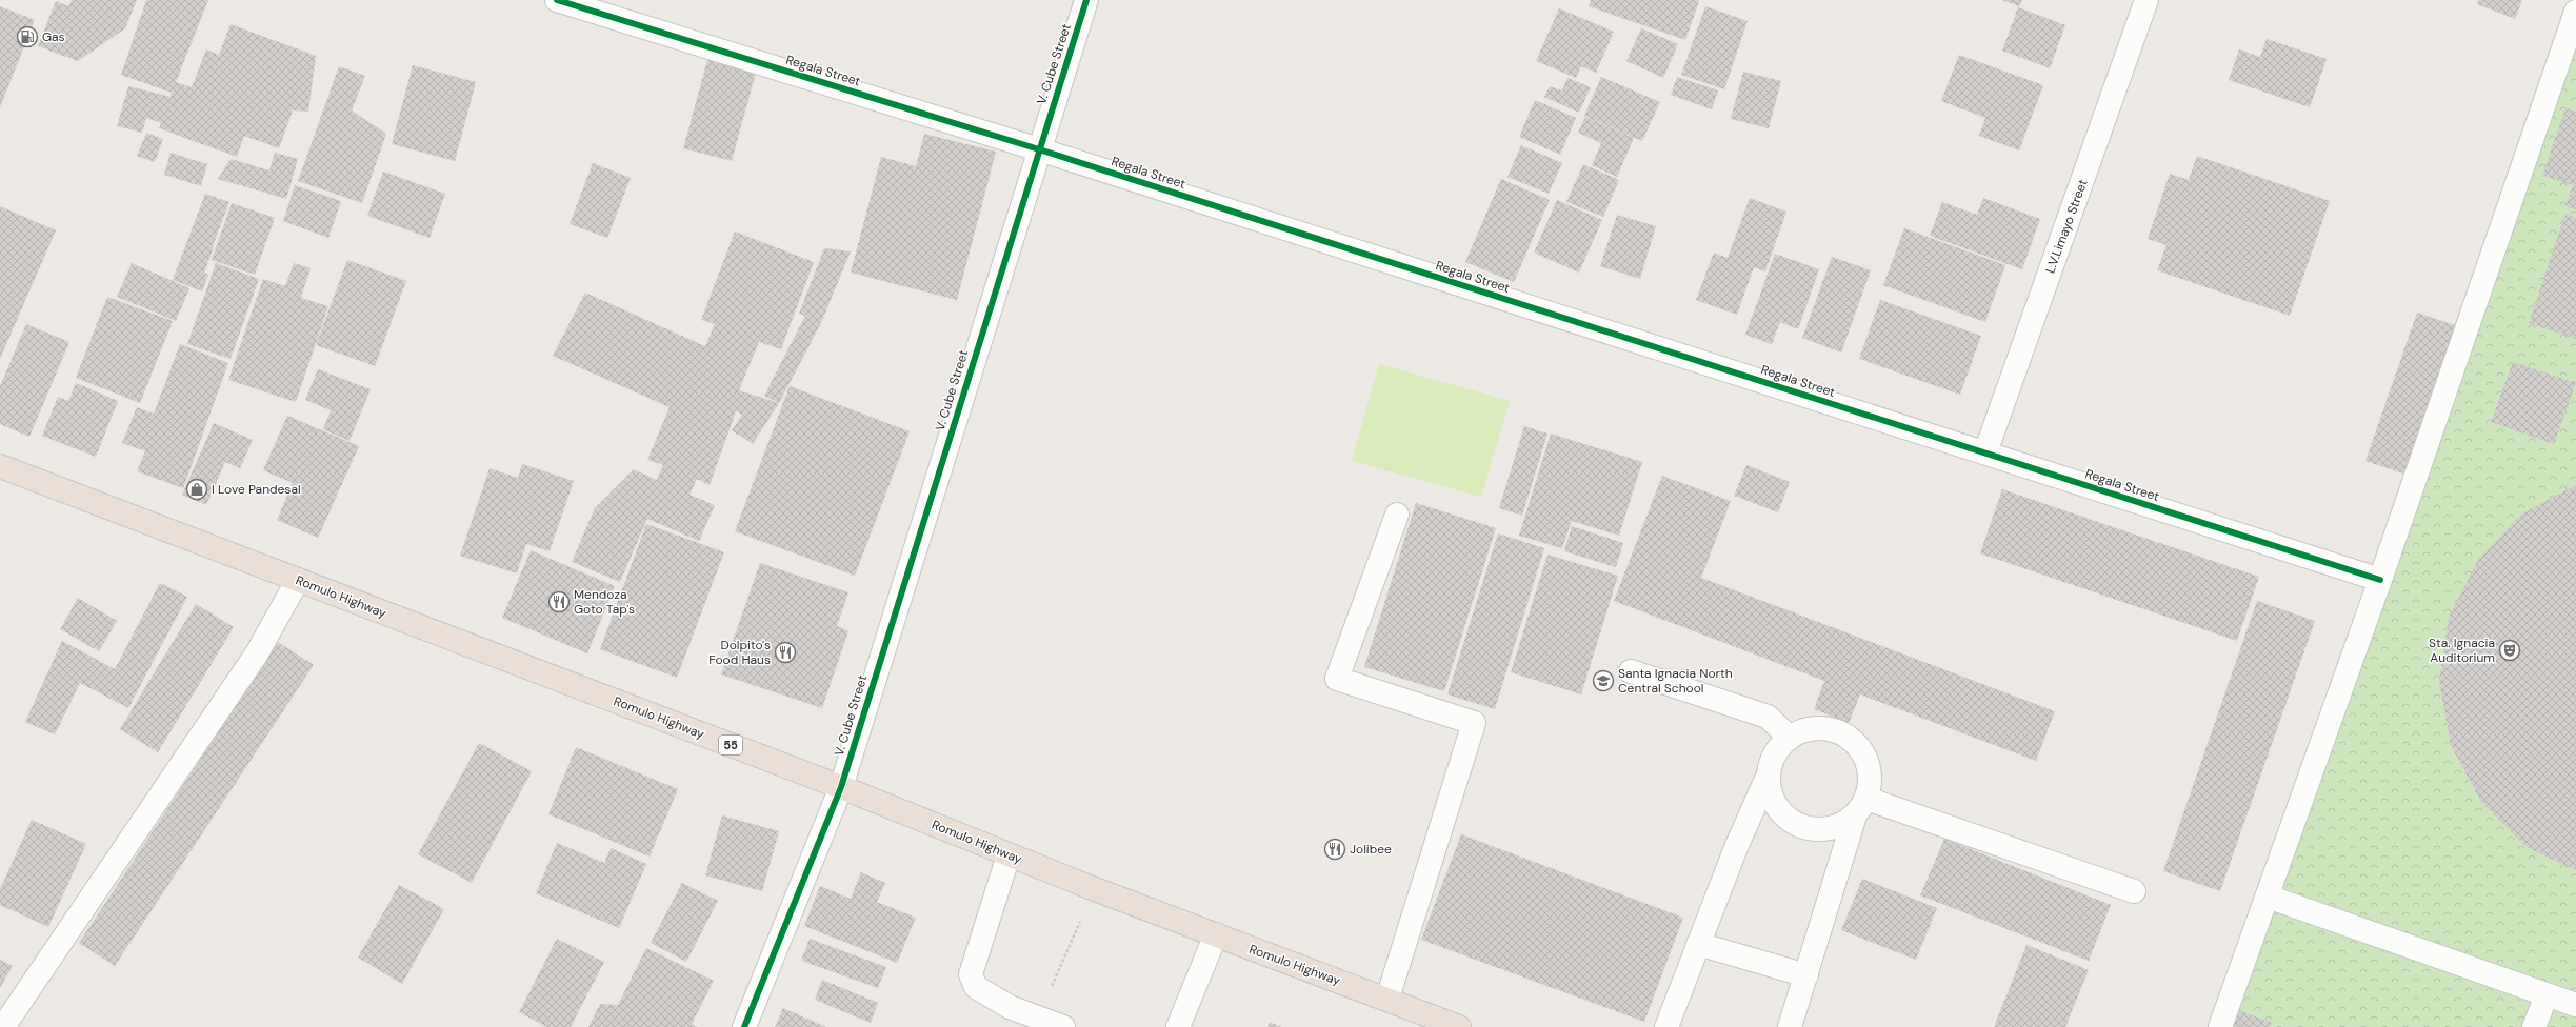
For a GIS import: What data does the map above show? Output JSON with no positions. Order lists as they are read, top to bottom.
{
  "streets": {
    "highway": ["Romulo Highway", "55"],
    "street": ["V. Cube Street", "Regala Street", "L.V.Limayo Street"]
  },
  "crossings": [
    ["V. Cube Street", "Regala Street"],
    ["V. Cube Street", "Romulo Highway"],
    ["Regala Street", "L.V.Limayo Street"]
  ],
  "places": {
    "fuel station": ["Gas"],
    "shop": ["I Love Pandesal"],
    "restaurant": ["Mendoza Goto Tap's", "Dolpito's Food Haus", "Jolibee"],
    "theatre": ["Sta. Ignacia Auditorium"],
    "school or university": ["Santa Ignacia North Central School"]
  }
}
